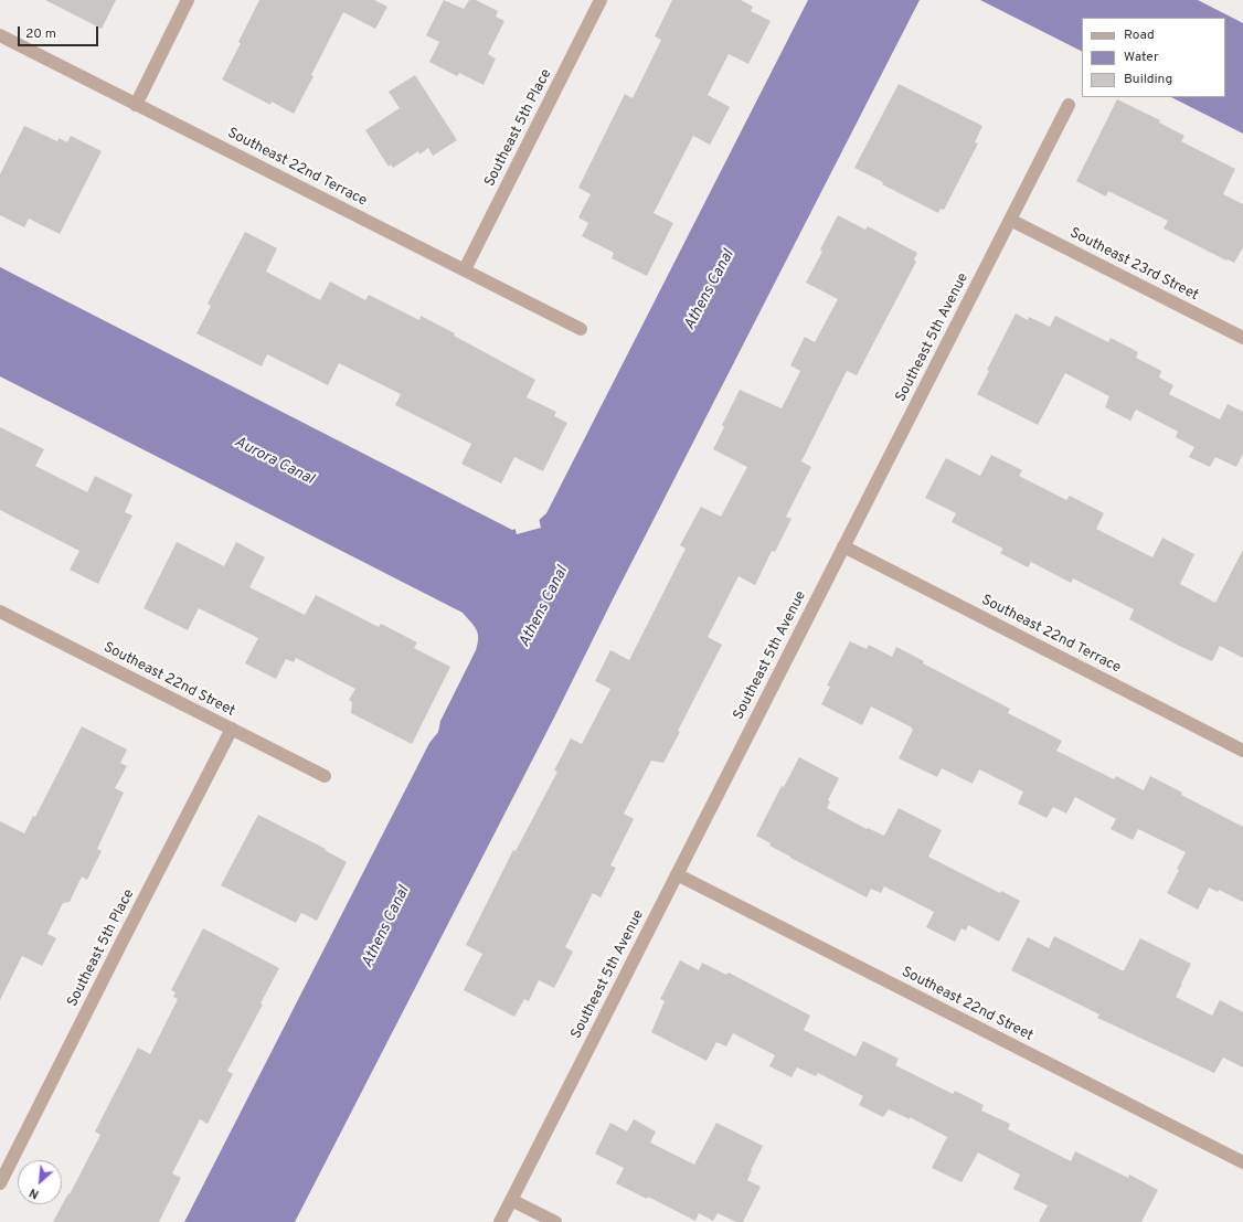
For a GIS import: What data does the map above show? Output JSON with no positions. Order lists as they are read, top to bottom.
{
  "streets": {
    "street": [
      "Southeast 5th Place",
      "Southeast 22nd Terrace",
      "Southeast 23rd Street",
      "Southeast 5th Avenue",
      "Southeast 22nd Street"
    ]
  },
  "crossings": [
    ["Southeast 5th Place", "Southeast 22nd Terrace"],
    ["Southeast 5th Place", "Southeast 22nd Street"],
    ["Southeast 22nd Terrace", "Southeast 5th Avenue"],
    ["Southeast 23rd Street", "Southeast 5th Avenue"],
    ["Southeast 5th Avenue", "Southeast 22nd Street"]
  ],
  "water": ["Athens Canal", "Aurora Canal"],
  "legend": ["Road", "Water", "Building"],
  "scale_bar": "20 m",
  "north": "bottom left"
}
